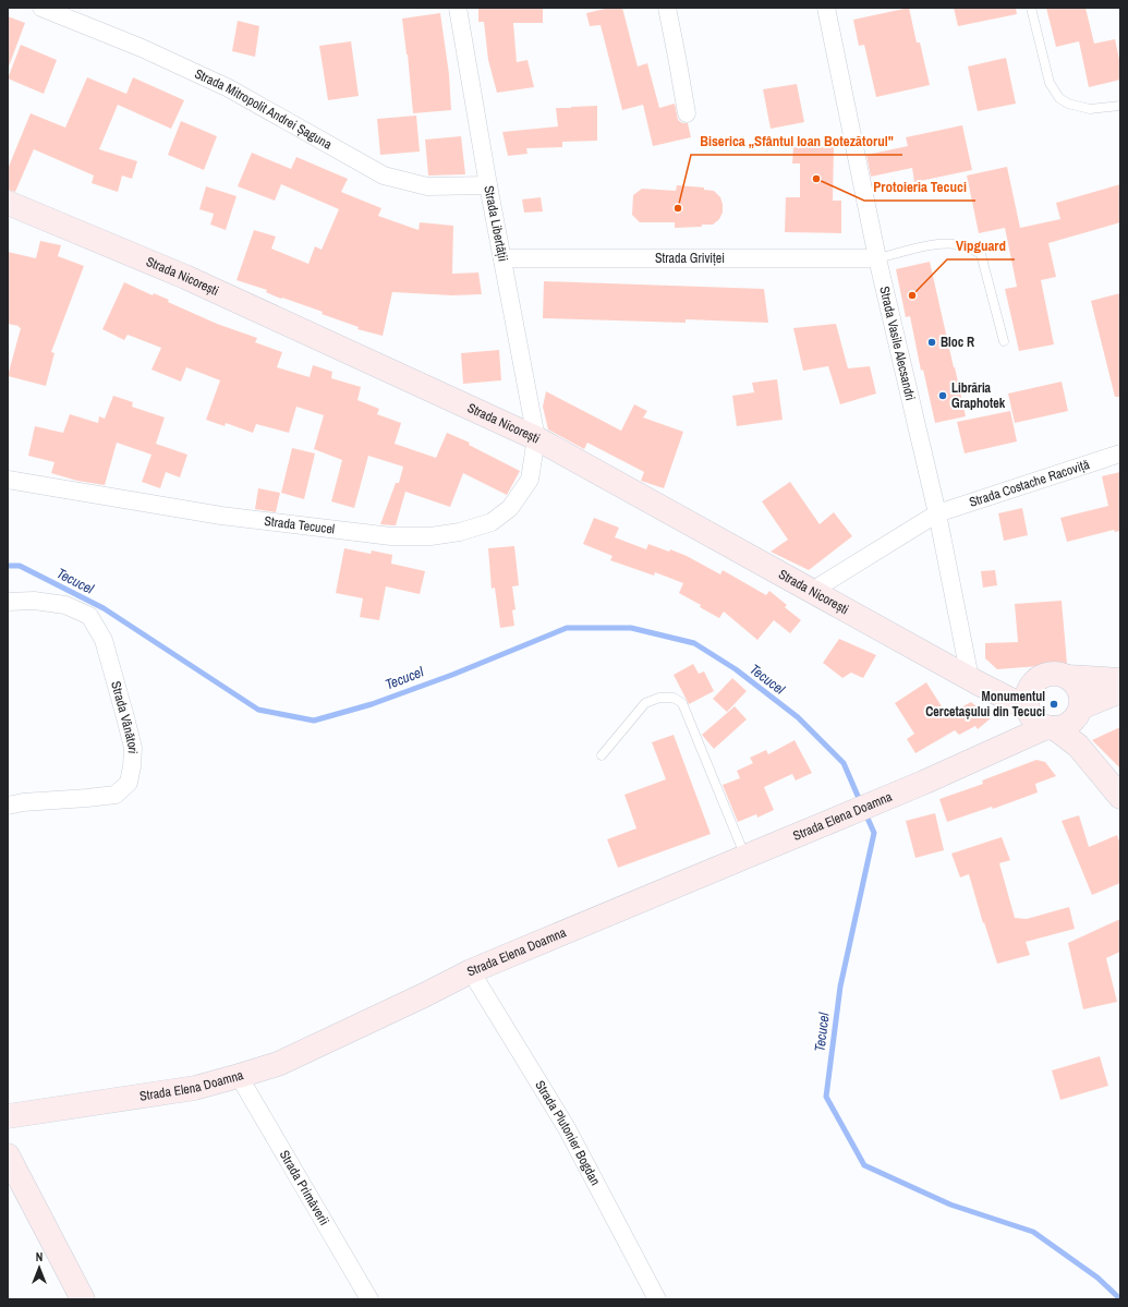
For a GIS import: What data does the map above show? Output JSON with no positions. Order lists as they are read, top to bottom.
{
  "streets": {
    "main road": ["Strada Nicorești", "Strada Elena Doamna"],
    "street": [
      "Strada Mitropolit Andrei Șaguna",
      "Strada Libertății",
      "Strada Griviței",
      "Strada Vasile Alecsandri",
      "Strada Costache Racoviță",
      "Strada Tecucel",
      "Strada Vânători",
      "Strada Plutonier Bogdan",
      "Strada Primăverii"
    ]
  },
  "crossings": [
    ["Strada Mitropolit Andrei Șaguna", "Strada Libertății"],
    ["Strada Libertății", "Strada Griviței"],
    ["Strada Libertății", "Strada Nicorești"],
    ["Strada Libertății", "Strada Tecucel"],
    ["Strada Griviței", "Strada Vasile Alecsandri"],
    ["Strada Nicorești", "Strada Vasile Alecsandri"],
    ["Strada Nicorești", "Strada Costache Racoviță"],
    ["Strada Nicorești", "Strada Tecucel"],
    ["Strada Nicorești", "Strada Elena Doamna"],
    ["Strada Vasile Alecsandri", "Strada Costache Racoviță"],
    ["Strada Elena Doamna", "Strada Plutonier Bogdan"],
    ["Strada Elena Doamna", "Strada Primăverii"]
  ],
  "water": ["Tecucel"],
  "places": [
    "Protoieria Tecuci",
    "Biserica „Sfântul Ioan Botezătorul\"",
    "Vipguard",
    "Bloc R",
    "Librăria Graphotek",
    "Monumentul Cercetașului din Tecuci"
  ],
  "north": "top"
}
